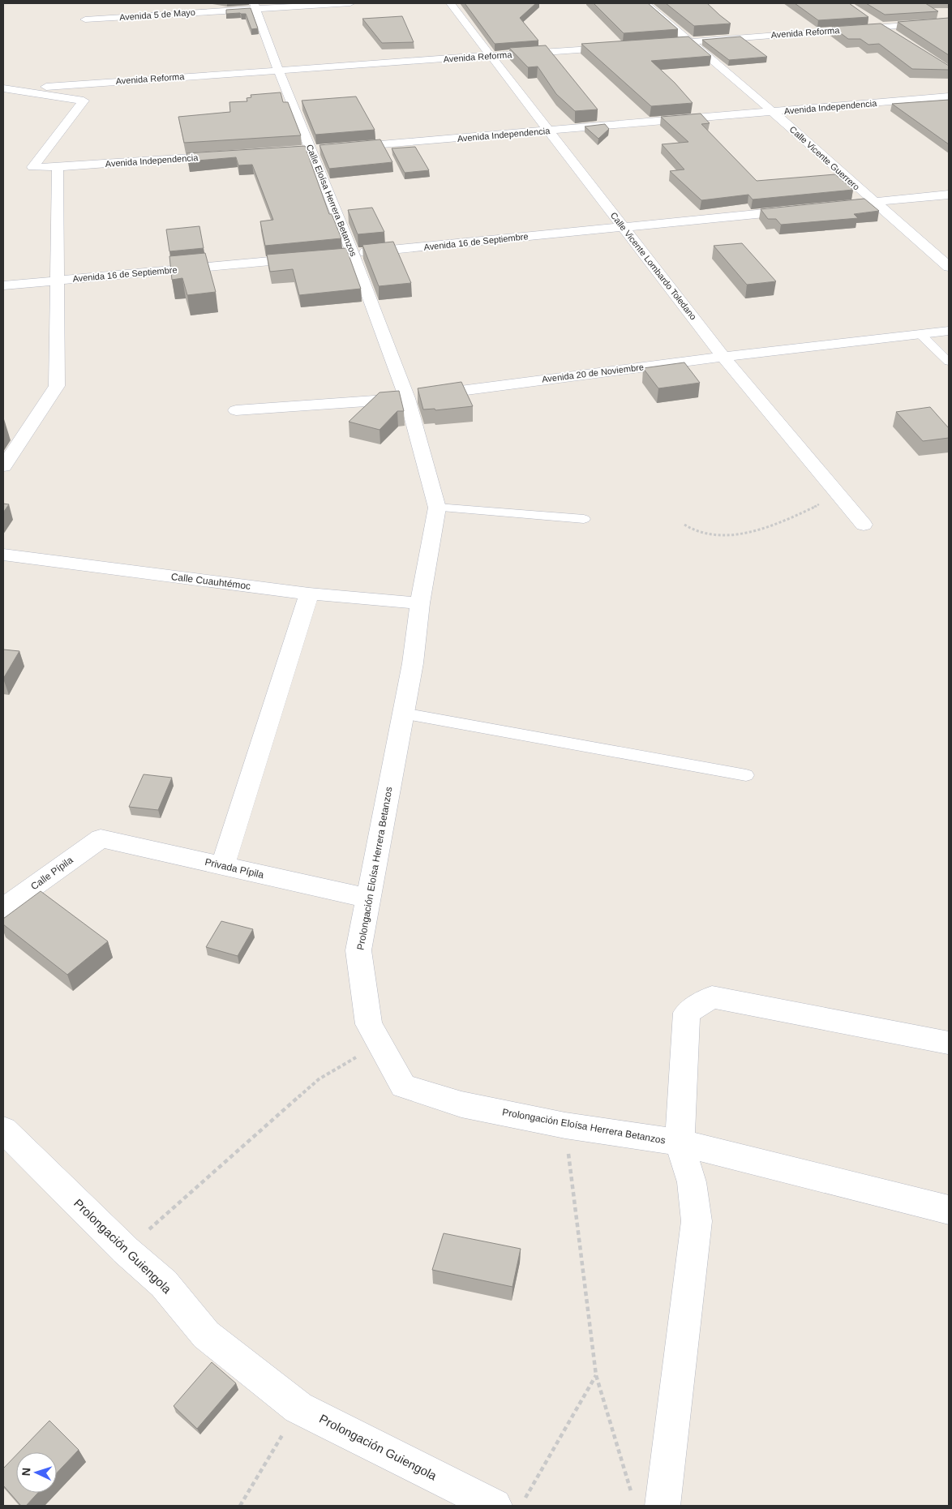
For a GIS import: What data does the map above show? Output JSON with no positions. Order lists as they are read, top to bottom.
{
  "streets": {
    "street": [
      "Avenida 5 de Mayo",
      "Avenida Reforma",
      "Avenida Independencia",
      "Calle Vicente Guerrero",
      "Calle Eloísa Herrera Betanzos",
      "Avenida 16 de Septiembre",
      "Calle Vicente Lombardo Toledano",
      "Avenida 20 de Noviembre",
      "Calle Cuauhtémoc",
      "Privada Pípila",
      "Prolongación Eloísa Herrera Betanzos",
      "Calle Pípila",
      "Prolongación Guiengola"
    ]
  },
  "crossings": [
    ["Avenida 5 de Mayo", "Calle Eloísa Herrera Betanzos"],
    ["Avenida Reforma", "Calle Vicente Guerrero"],
    ["Avenida Reforma", "Calle Eloísa Herrera Betanzos"],
    ["Avenida Reforma", "Calle Vicente Lombardo Toledano"],
    ["Avenida Independencia", "Calle Vicente Guerrero"],
    ["Avenida Independencia", "Calle Vicente Lombardo Toledano"],
    ["Calle Eloísa Herrera Betanzos", "Avenida 16 de Septiembre"],
    ["Calle Eloísa Herrera Betanzos", "Avenida 20 de Noviembre"],
    ["Calle Eloísa Herrera Betanzos", "Prolongación Eloísa Herrera Betanzos"],
    ["Avenida 16 de Septiembre", "Calle Vicente Lombardo Toledano"],
    ["Calle Vicente Lombardo Toledano", "Avenida 20 de Noviembre"],
    ["Avenida 20 de Noviembre", "Prolongación Eloísa Herrera Betanzos"],
    ["Calle Cuauhtémoc", "Prolongación Eloísa Herrera Betanzos"],
    ["Privada Pípila", "Prolongación Eloísa Herrera Betanzos"],
    ["Privada Pípila", "Calle Pípila"]
  ],
  "north": "left"
}
